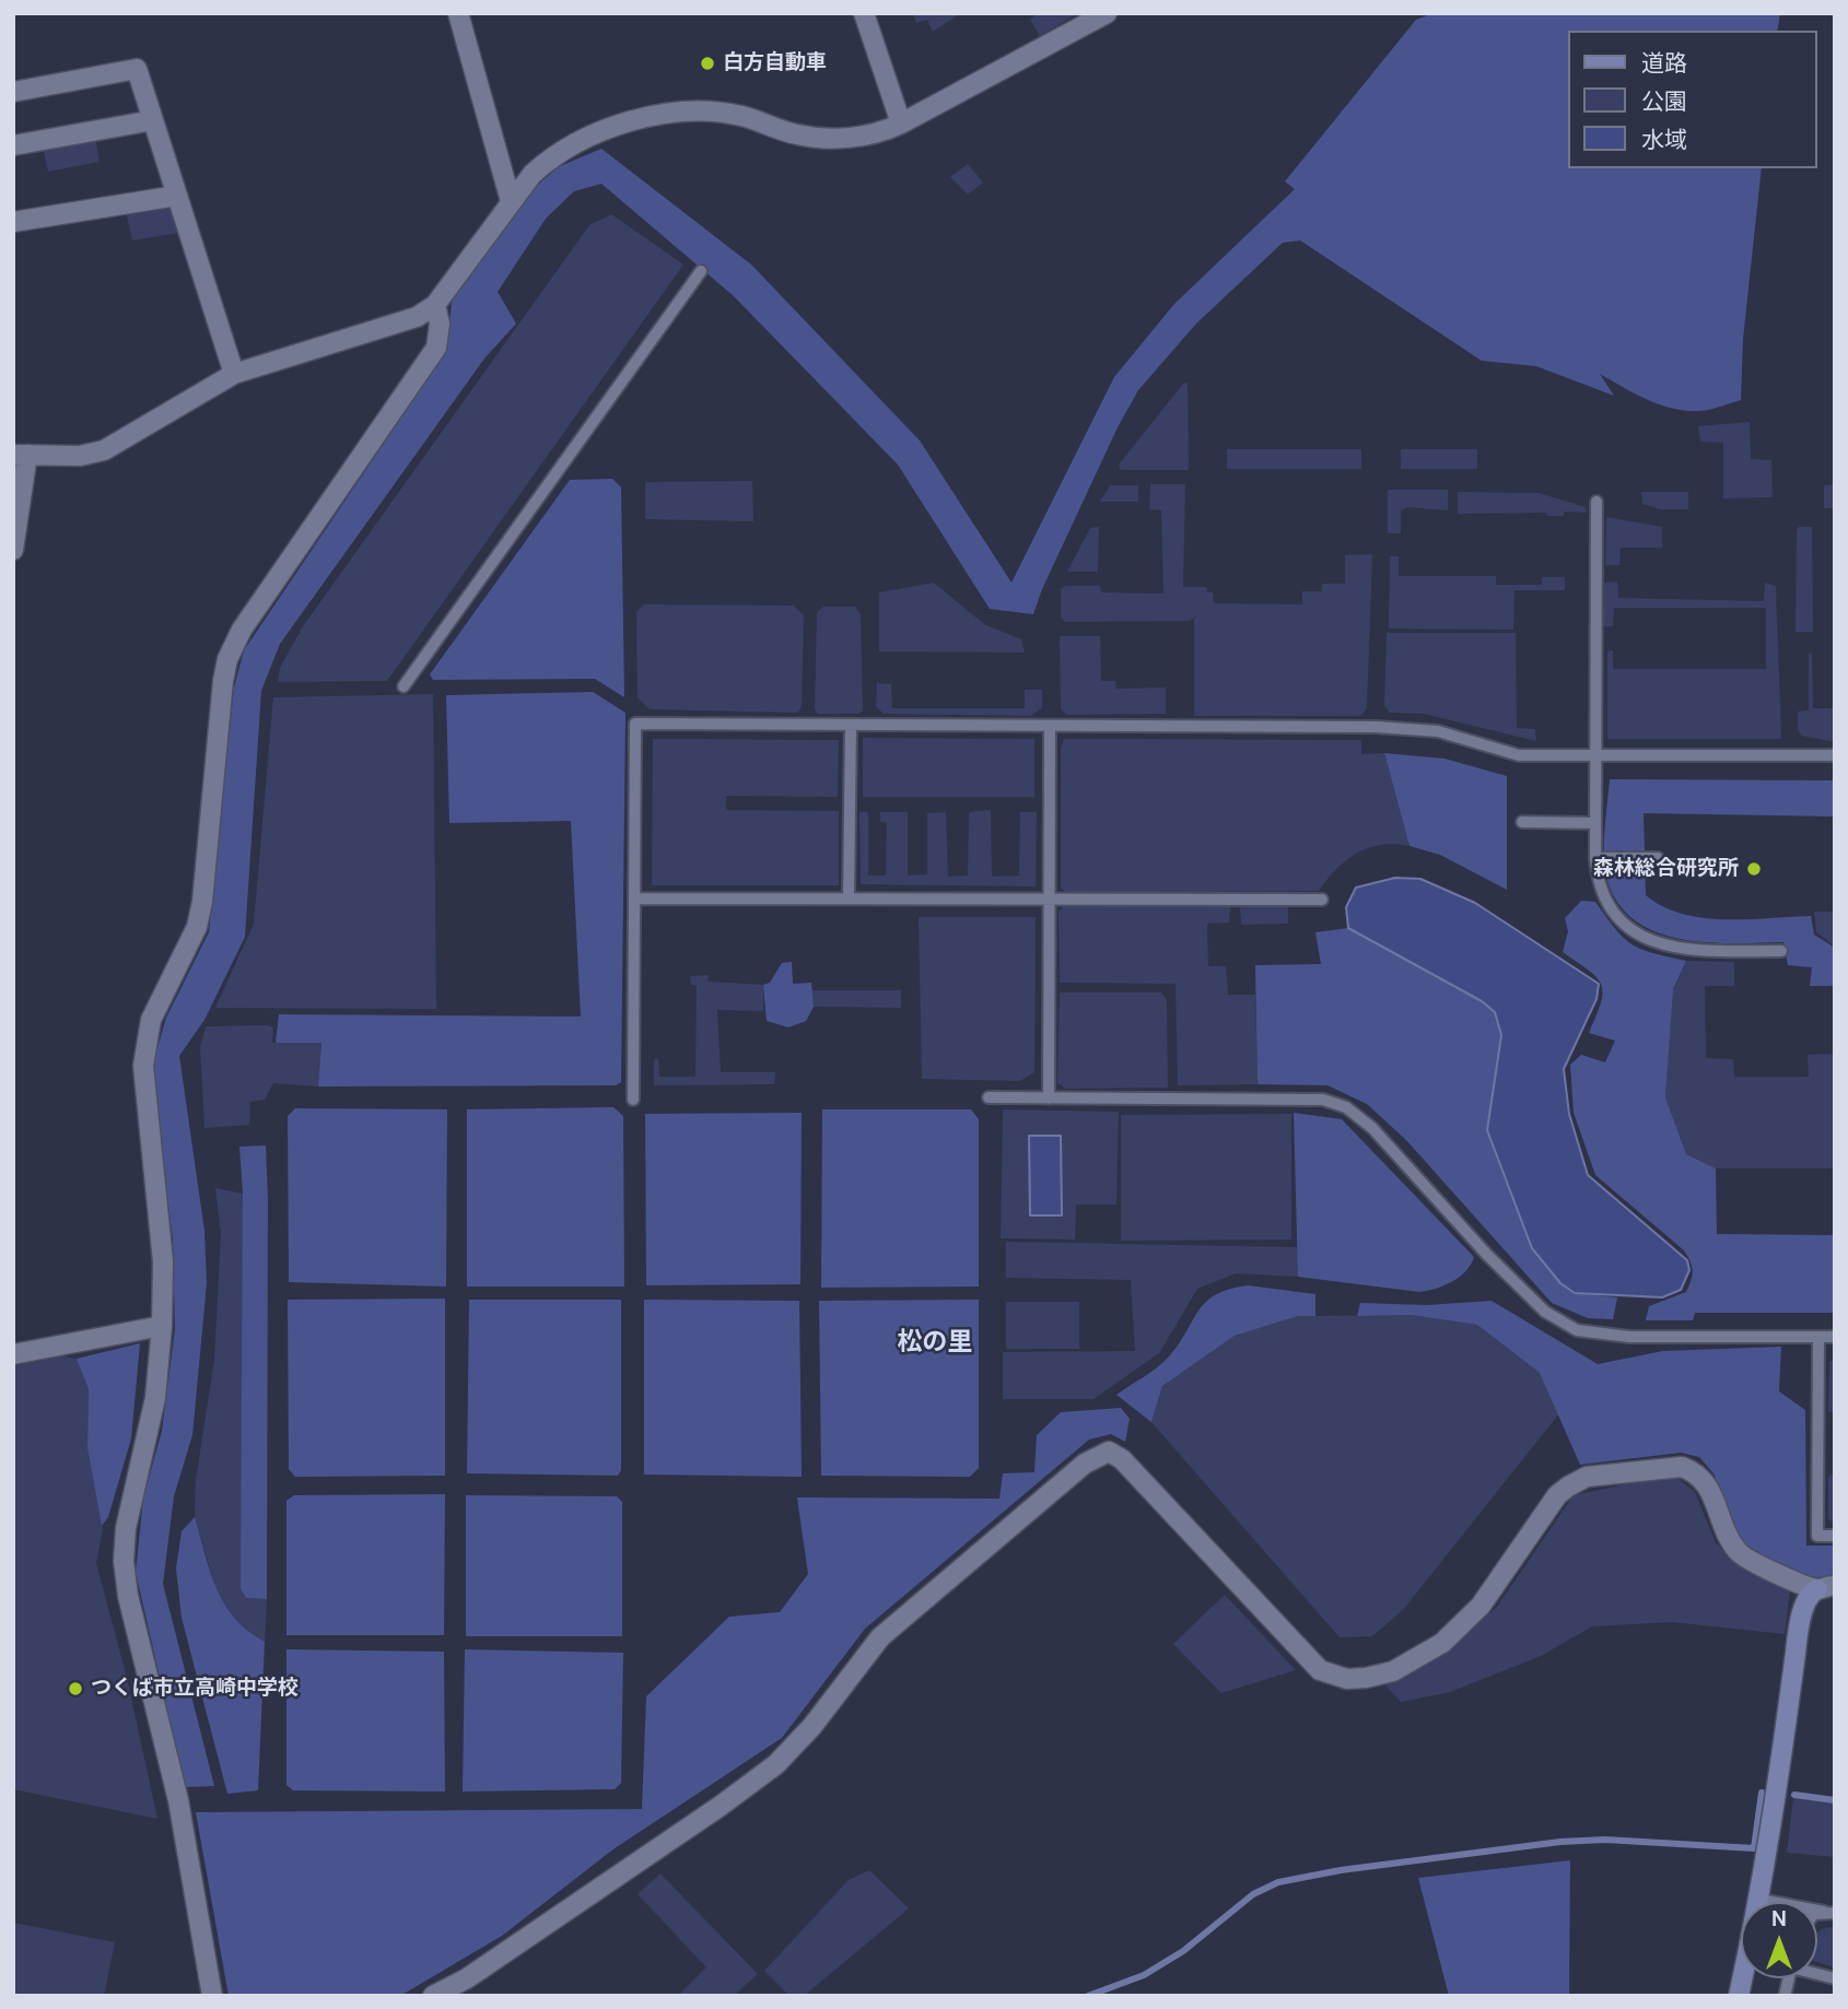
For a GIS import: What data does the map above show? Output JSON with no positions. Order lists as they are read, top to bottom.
{
  "districts": ["松の里"],
  "places": ["白方自動車", "森林総合研究所", "つくば市立高崎中学校"],
  "legend": ["道路", "公園", "水域"],
  "north": "top"
}
